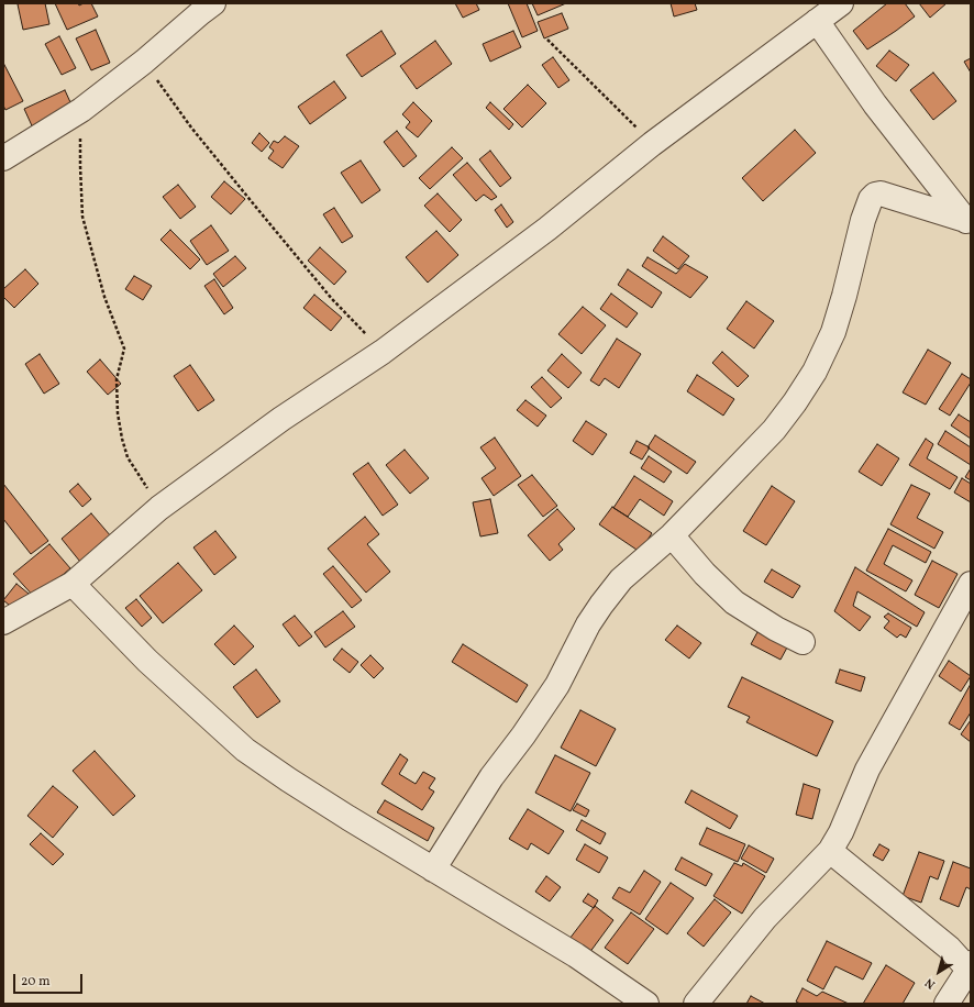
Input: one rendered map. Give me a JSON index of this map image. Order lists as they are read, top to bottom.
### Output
{
  "scale_bar": "20 m",
  "north": "bottom left"
}
